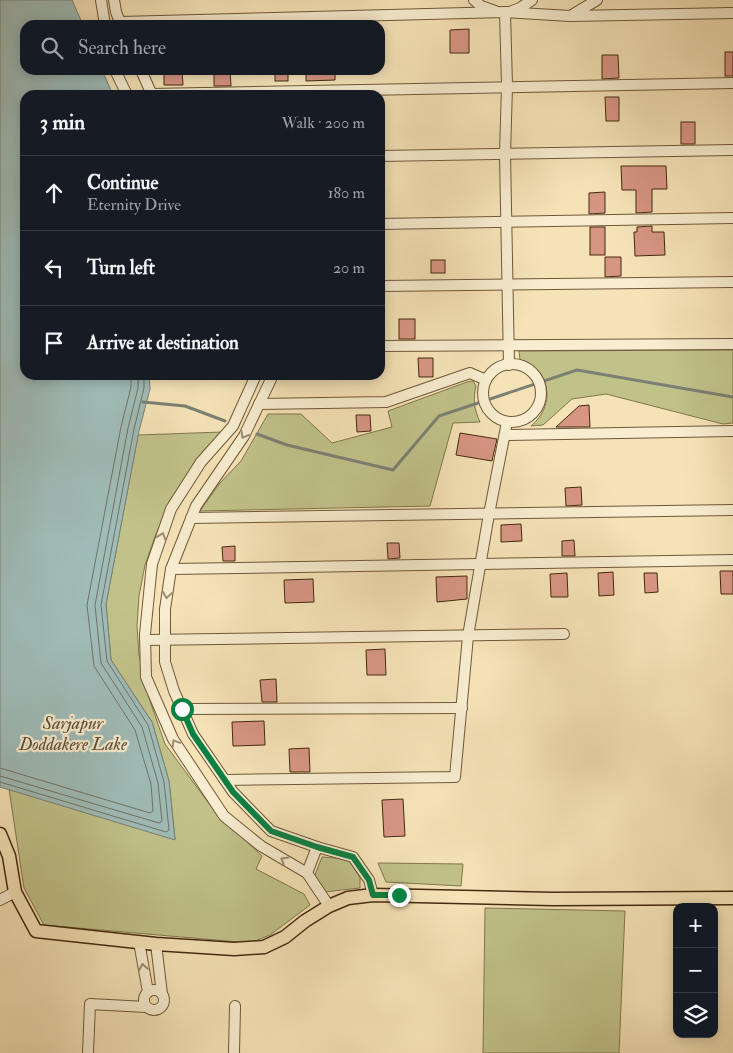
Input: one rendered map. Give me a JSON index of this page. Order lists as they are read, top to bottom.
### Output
{
  "water": ["Sarjapur Doddakere Lake"],
  "page": {
    "search": "Search here",
    "heading": ["3 min", "Walk · 200 m"],
    "list": [
      ["Continue", "Eternity Drive", "180 m"],
      ["Turn left", "20 m"],
      "Arrive at destination"
    ],
    "map_buttons": ["+", "−"]
  }
}
